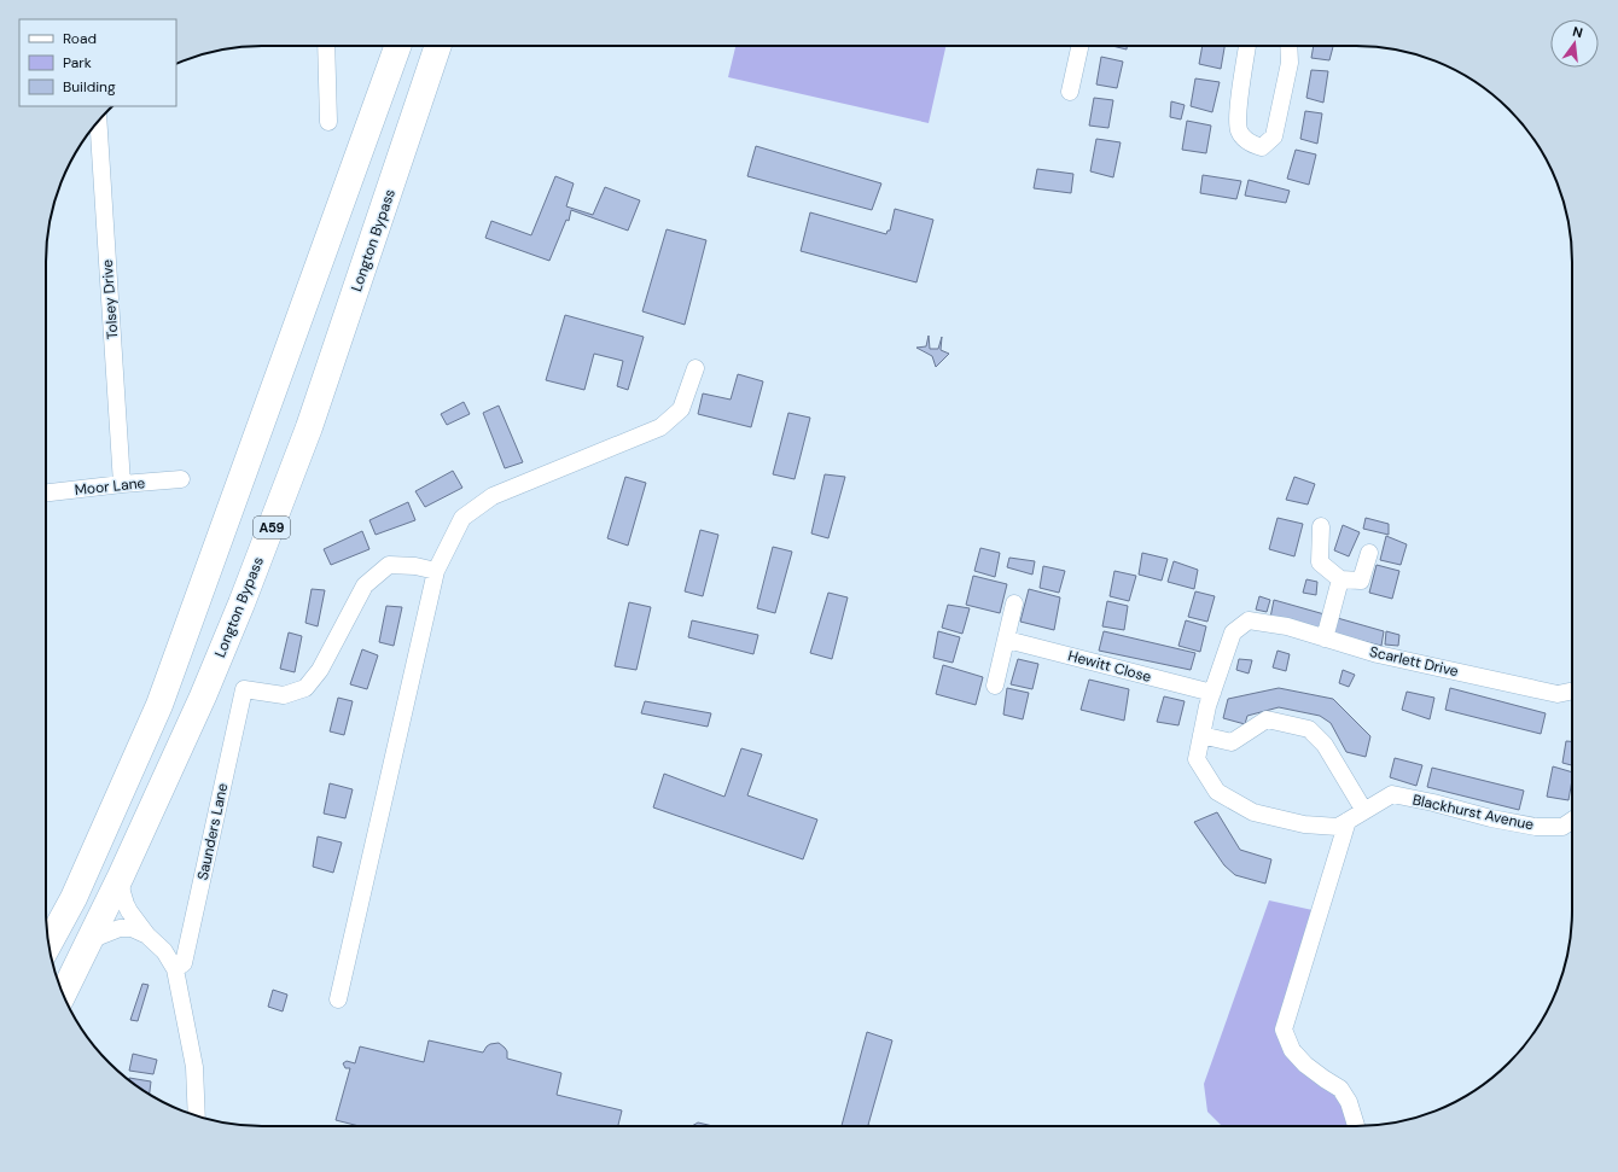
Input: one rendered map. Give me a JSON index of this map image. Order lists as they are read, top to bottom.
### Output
{
  "streets": {
    "highway": ["Longton Bypass", "A59"],
    "street": [
      "Tolsey Drive",
      "Moor Lane",
      "Scarlett Drive",
      "Hewitt Close",
      "Blackhurst Avenue",
      "Saunders Lane"
    ]
  },
  "crossings": [
    ["Longton Bypass", "Saunders Lane"],
    ["Tolsey Drive", "Moor Lane"],
    ["Scarlett Drive", "Hewitt Close"]
  ],
  "legend": ["Road", "Park", "Building"],
  "north": "top"
}
